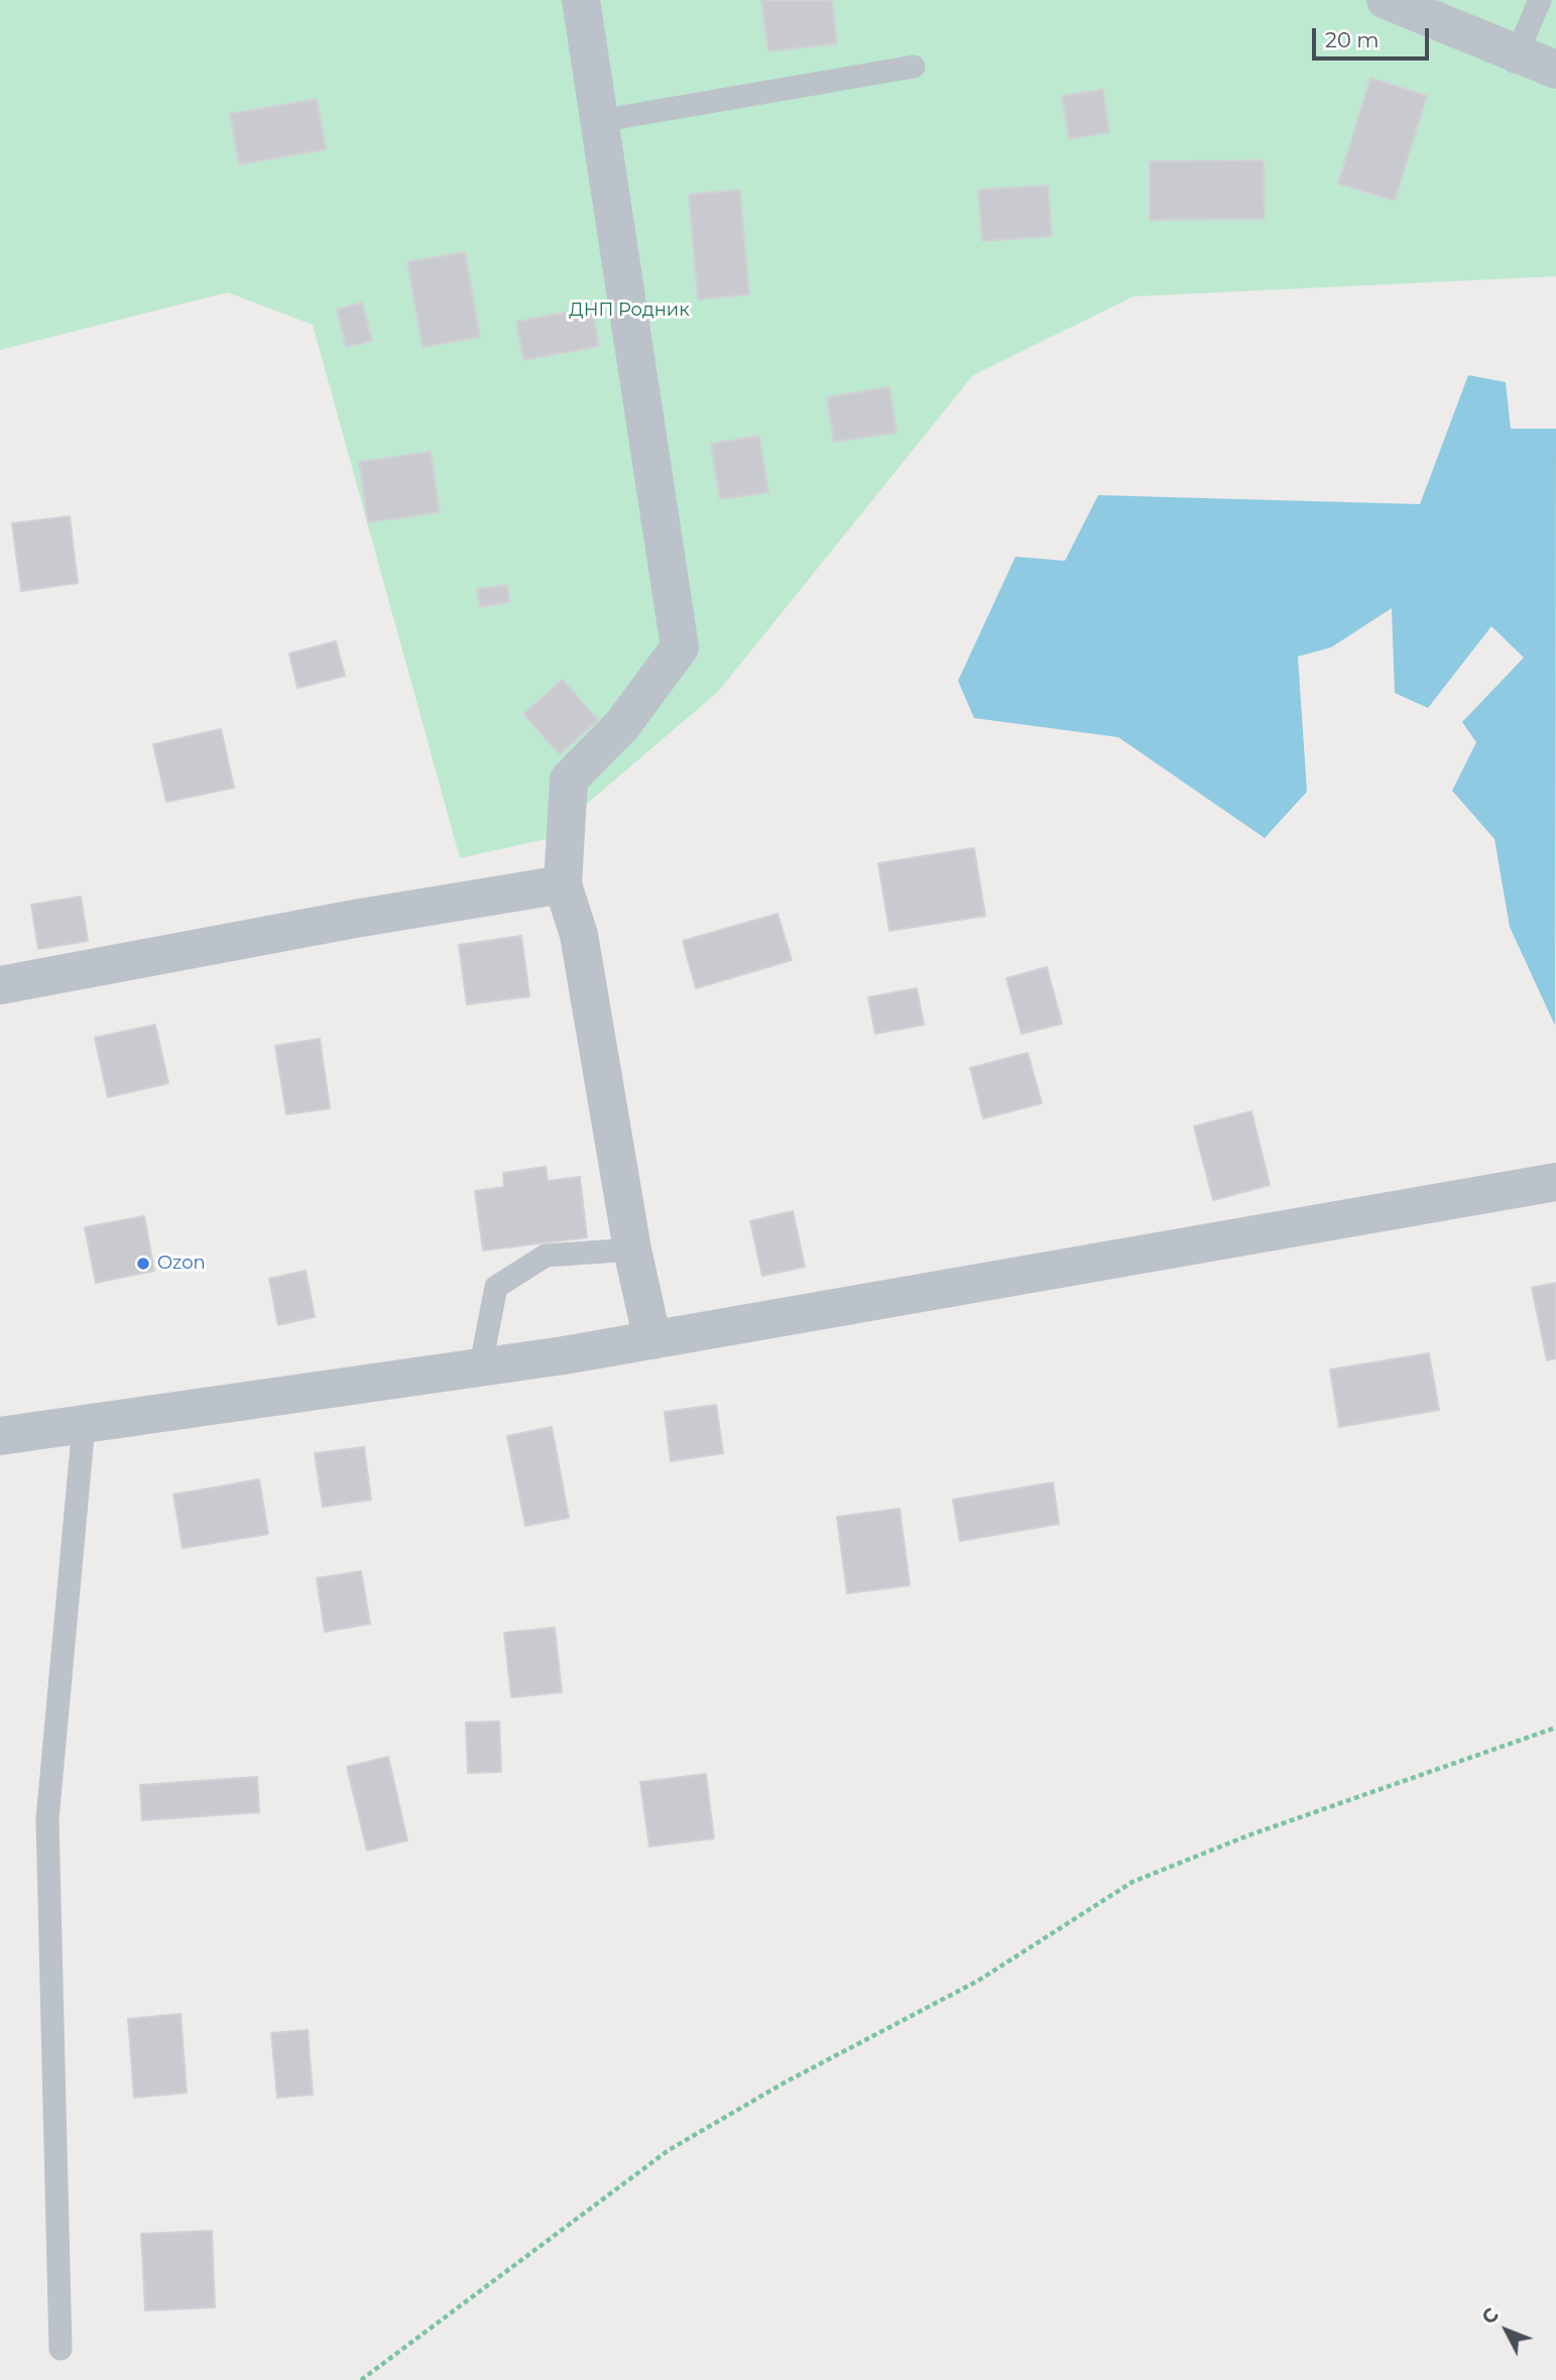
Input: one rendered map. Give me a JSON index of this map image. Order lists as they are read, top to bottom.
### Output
{
  "parks": ["ДНП Родник"],
  "places": ["Ozon"],
  "scale_bar": "20 m",
  "north": "top left"
}
